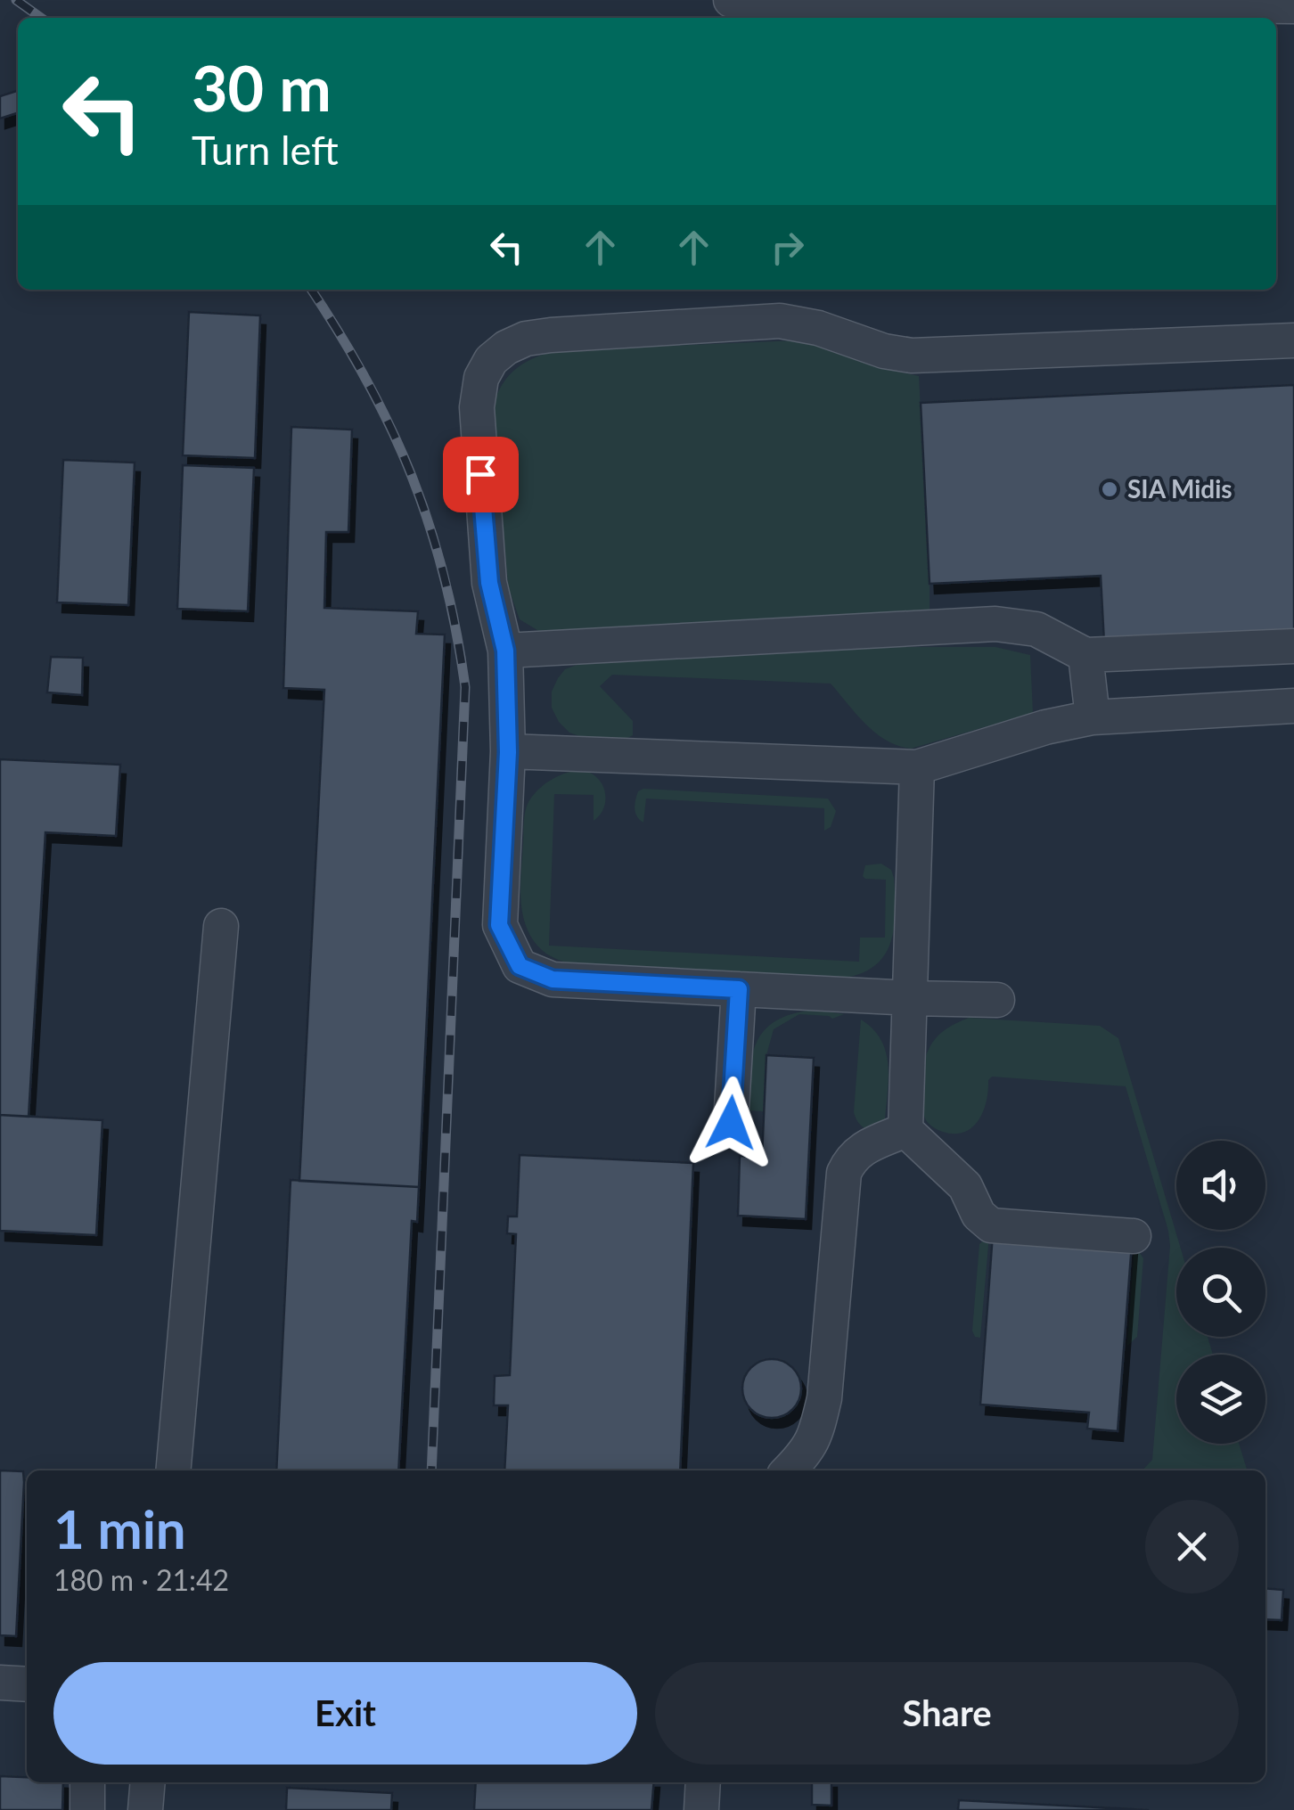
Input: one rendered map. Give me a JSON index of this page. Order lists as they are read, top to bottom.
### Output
{
  "places": ["SIA Midis"],
  "page": {
    "turn": ["30 m", "Turn left"],
    "heading": ["1 min", "180 m · 21:42"],
    "buttons": ["Exit", "Share"]
  }
}
